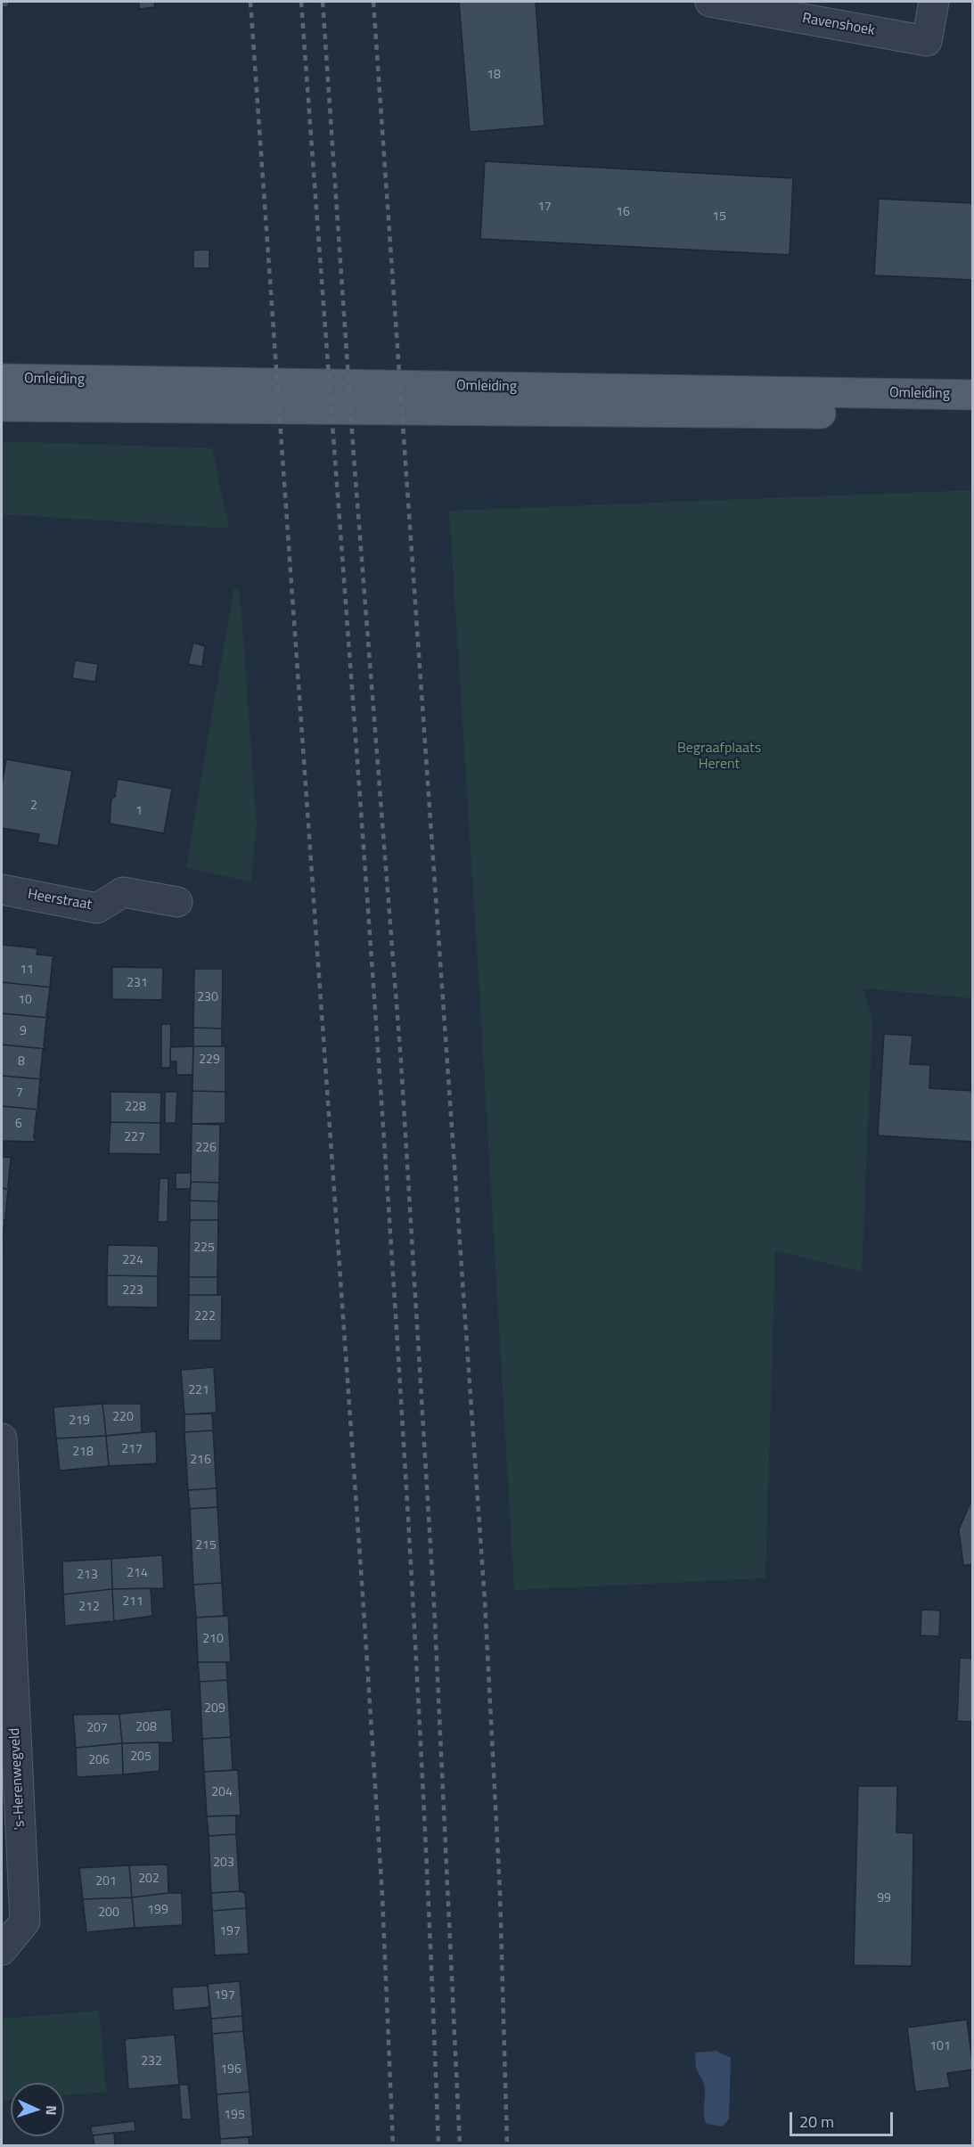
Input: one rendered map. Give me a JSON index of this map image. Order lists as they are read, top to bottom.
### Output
{
  "streets": {
    "main road": ["Omleiding"],
    "street": ["Ravenshoek", "Heerstraat", "'s-Herenwegveld"]
  },
  "parks": ["Begraafplaats Herent"],
  "house_numbers": [
    "18",
    "17",
    "16",
    "15",
    "2",
    "1",
    "11",
    "231",
    "230",
    "10",
    "9",
    "229",
    "8",
    "7",
    "228",
    "6",
    "227",
    "226",
    "225",
    "224",
    "223",
    "222",
    "221",
    "220",
    "219",
    "217",
    "218",
    "216",
    "215",
    "214",
    "213",
    "211",
    "212",
    "210",
    "209",
    "208",
    "207",
    "205",
    "206",
    "204",
    "203",
    "202",
    "201",
    "99",
    "199",
    "200",
    "197",
    "197",
    "101",
    "232",
    "196",
    "195"
  ],
  "scale_bar": "20 m",
  "north": "right"
}
